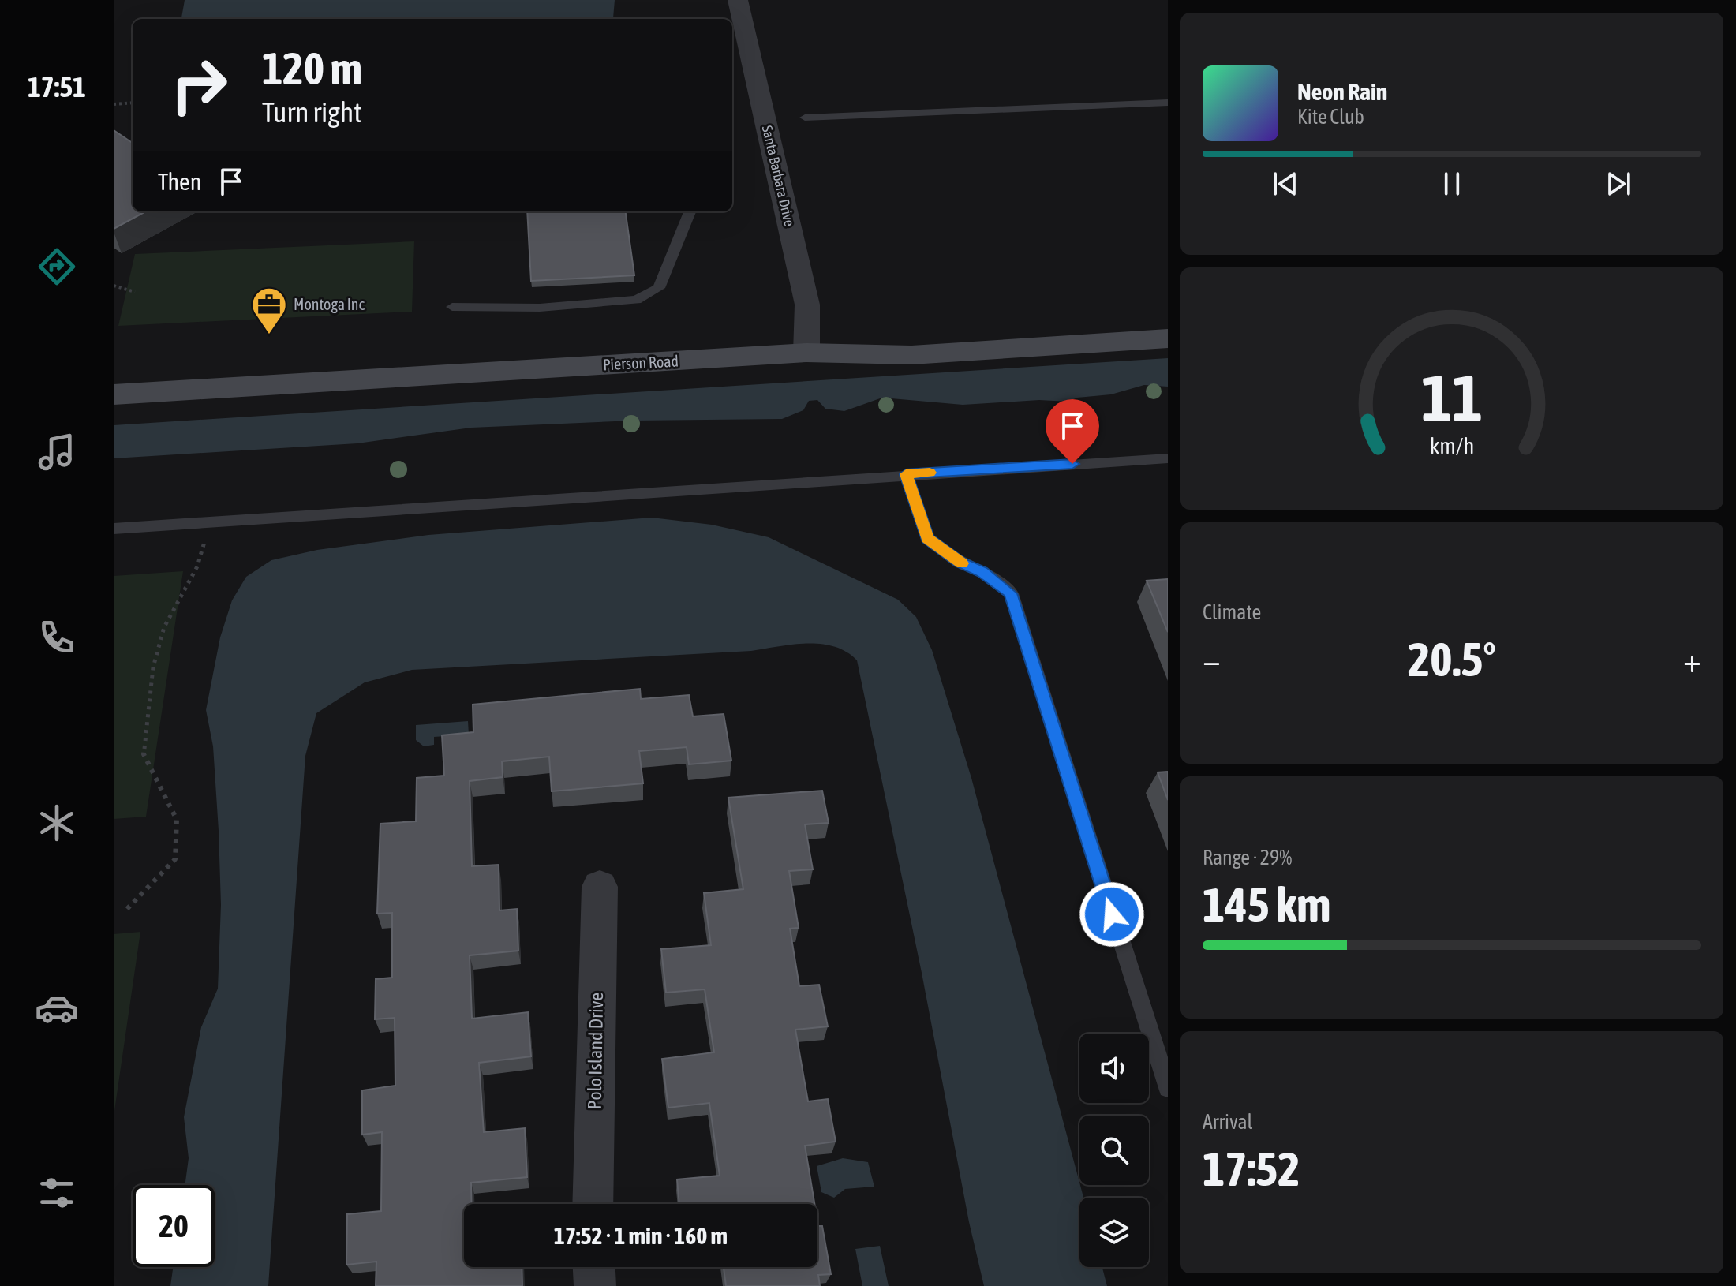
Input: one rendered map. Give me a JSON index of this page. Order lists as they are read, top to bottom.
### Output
{
  "streets": {
    "street": ["Santa Barbara Drive", "Pierson Road", "Polo Island Drive"]
  },
  "crossings": [
    ["Santa Barbara Drive", "Pierson Road"]
  ],
  "places": {
    "office": ["Montoga Inc"]
  },
  "page": {
    "tabs": "17:51",
    "turn": ["120 m", "Turn right"],
    "song": ["Neon Rain", "Kite Club"],
    "then": "Then",
    "tile": [
      "Climate",
      ["Range · 29%", "145 km"],
      ["Arrival", "17:52"]
    ],
    "heat": ["−", "20.5°", "+"],
    "limit": "20",
    "trip": "17:52 · 1 min · 160 m",
    "gauge": ["11", "km/h"]
  }
}
